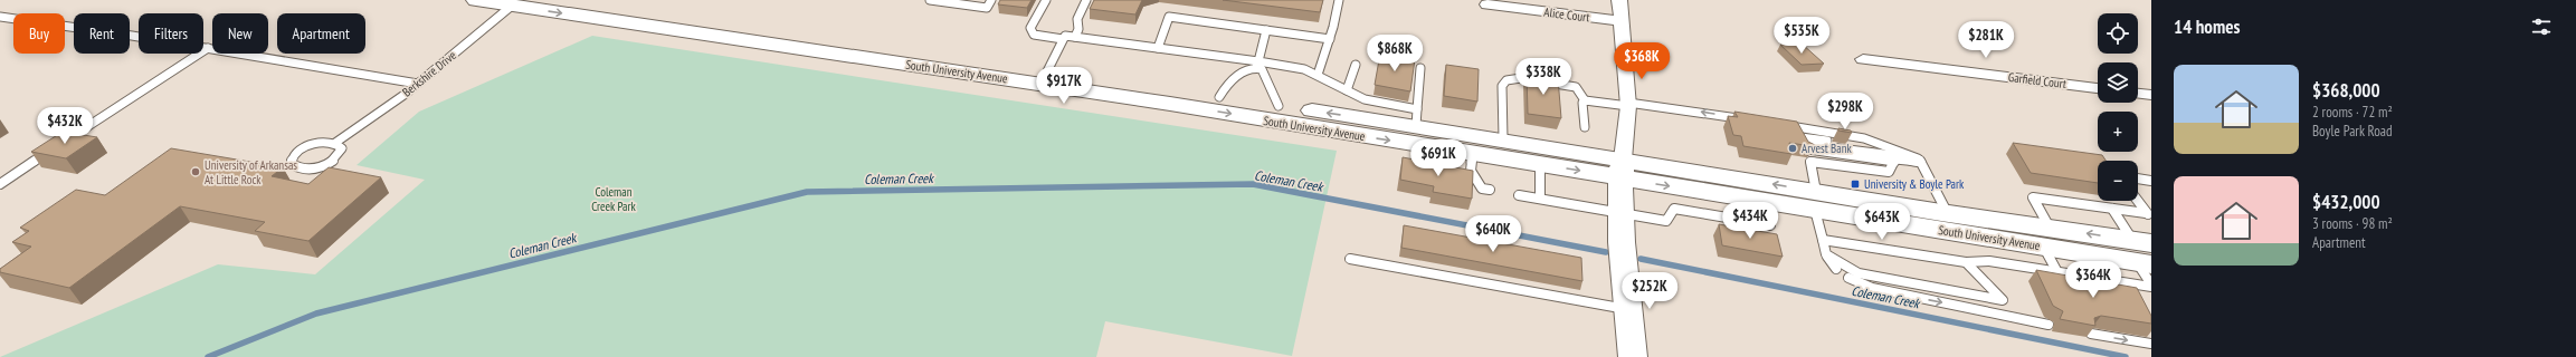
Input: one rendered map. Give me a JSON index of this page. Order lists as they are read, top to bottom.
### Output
{
  "streets": {
    "main road": ["South University Avenue"],
    "street": ["Alice Court", "Garfield Court"],
    "lane": ["Berkshire Drive"]
  },
  "crossings": [
    ["South University Avenue", "Berkshire Drive"]
  ],
  "water": ["Coleman Creek"],
  "parks": ["Coleman Creek Park"],
  "places": {
    "other": ["Arvest Bank", "University of Arkansas At Little Rock"],
    "transit": ["University & Boyle Park"]
  },
  "page": {
    "heading": "14 homes",
    "map_buttons": ["+", "−"],
    "chip": [
      "Buy",
      "Rent",
      "Filters",
      "New",
      "Apartment"
    ],
    "price": [
      "$535K",
      "$281K",
      "$868K",
      "$368K",
      "$338K",
      "$917K",
      "$298K",
      "$432K",
      "$691K",
      "$434K",
      "$643K",
      "$640K",
      "$364K",
      "$252K"
    ],
    "list": [
      {
        "name": "$368,000",
        "note": "2 rooms · 72 m² · Boyle Park Road"
      },
      {
        "name": "$432,000",
        "note": "3 rooms · 98 m² · Apartment"
      }
    ]
  }
}
